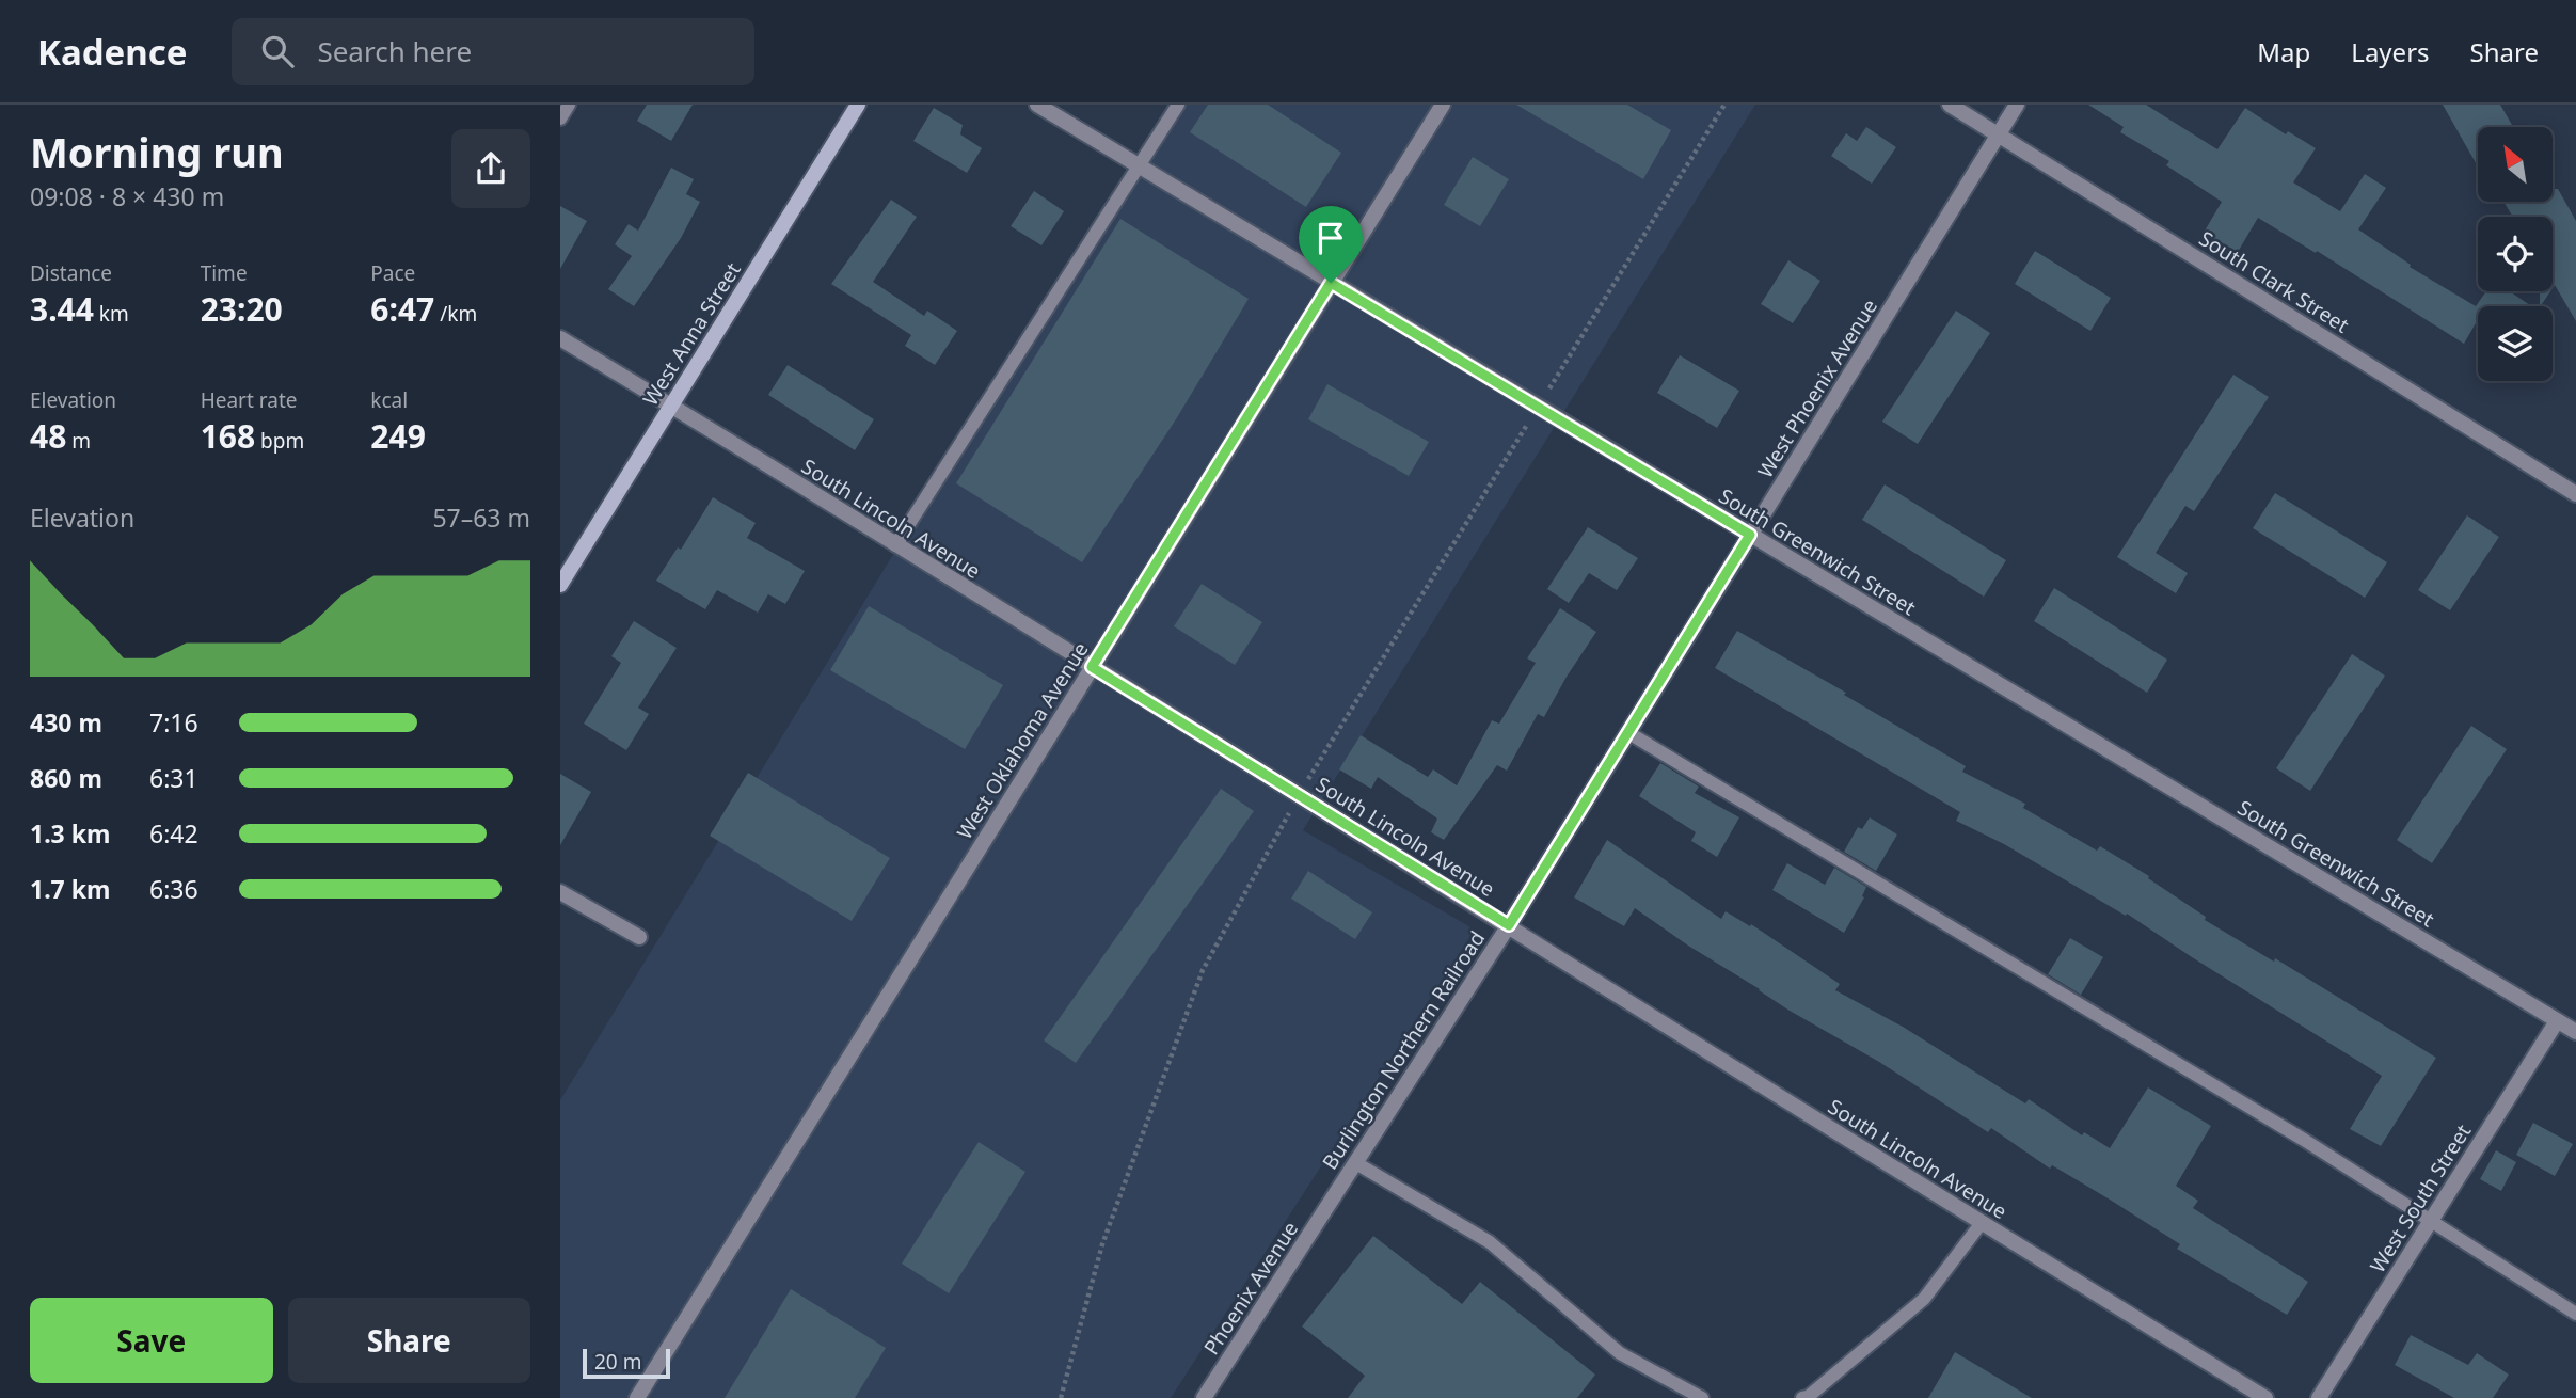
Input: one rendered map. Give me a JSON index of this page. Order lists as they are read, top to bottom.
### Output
{
  "streets": {
    "main road": ["West Anna Street"],
    "street": [
      "South Clark Street",
      "West Phoenix Avenue",
      "South Lincoln Avenue",
      "South Greenwich Street",
      "West Oklahoma Avenue",
      "Burlington Northern Railroad",
      "West South Street",
      "Phoenix Avenue"
    ]
  },
  "crossings": [
    ["South Clark Street", "West Phoenix Avenue"],
    ["West Anna Street", "South Lincoln Avenue"],
    ["West Phoenix Avenue", "South Greenwich Street"],
    ["West Phoenix Avenue", "Burlington Northern Railroad"],
    ["South Lincoln Avenue", "West Oklahoma Avenue"],
    ["South Lincoln Avenue", "Burlington Northern Railroad"],
    ["South Greenwich Street", "West Oklahoma Avenue"],
    ["South Greenwich Street", "West South Street"],
    ["Burlington Northern Railroad", "Phoenix Avenue"]
  ],
  "scale_bar": "20 m",
  "north": "top left",
  "page": {
    "header": "Kadence",
    "search": "Search here",
    "nav": ["Map", "Layers", "Share"],
    "heading": ["Morning run", "09:08 · 8 × 430 m"],
    "stats": [
      ["Distance", "3.44 km"],
      ["Time", "23:20"],
      ["Pace", "6:47 /km"],
      ["Elevation", "48 m"],
      ["Heart rate", "168 bpm"],
      ["kcal", "249"]
    ],
    "chart": ["Elevation", "57–63 m"],
    "list": [
      {
        "name": "430 m",
        "note": "7:16"
      },
      {
        "name": "860 m",
        "note": "6:31"
      },
      {
        "name": "1.3 km",
        "note": "6:42"
      },
      {
        "name": "1.7 km",
        "note": "6:36"
      }
    ],
    "buttons": ["Save", "Share"],
    "scale": "20 m"
  }
}
